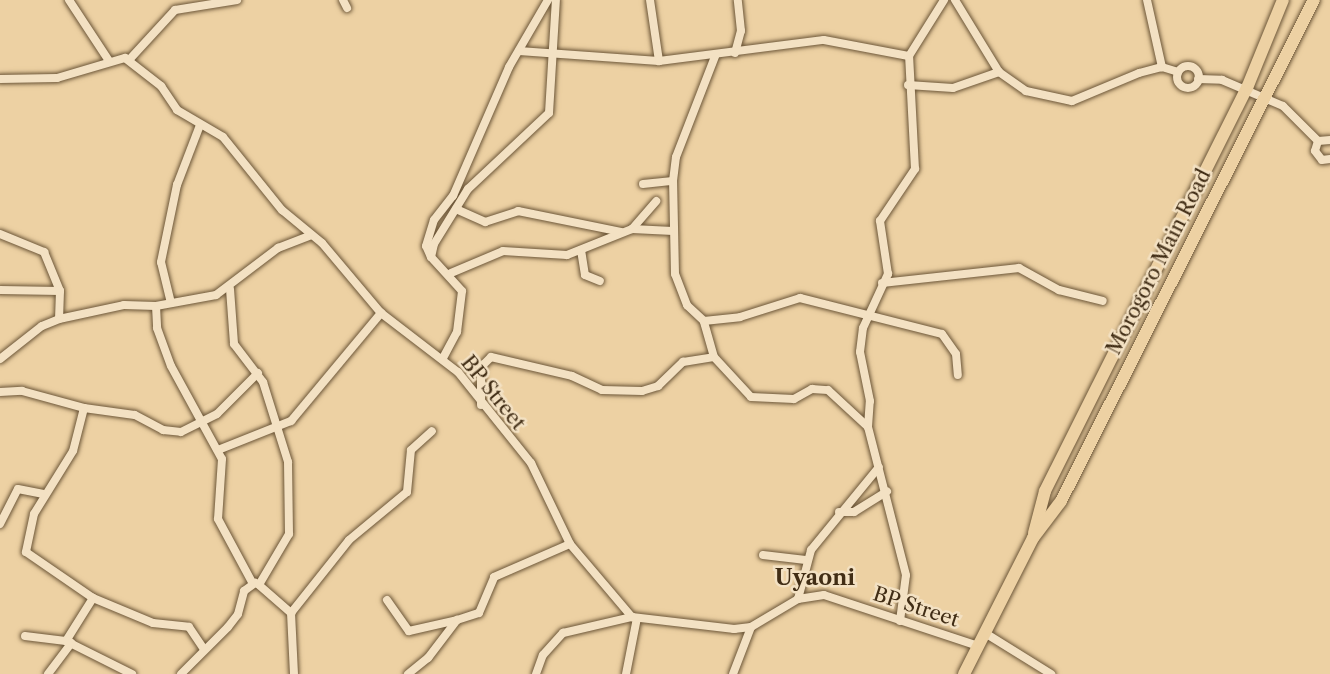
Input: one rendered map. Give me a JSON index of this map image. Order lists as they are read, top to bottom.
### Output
{
  "streets": {
    "highway": ["Morogoro Main Road"],
    "street": ["BP Street"]
  },
  "crossings": [
    ["Morogoro Main Road", "BP Street"]
  ],
  "districts": ["Uyaoni"]
}
